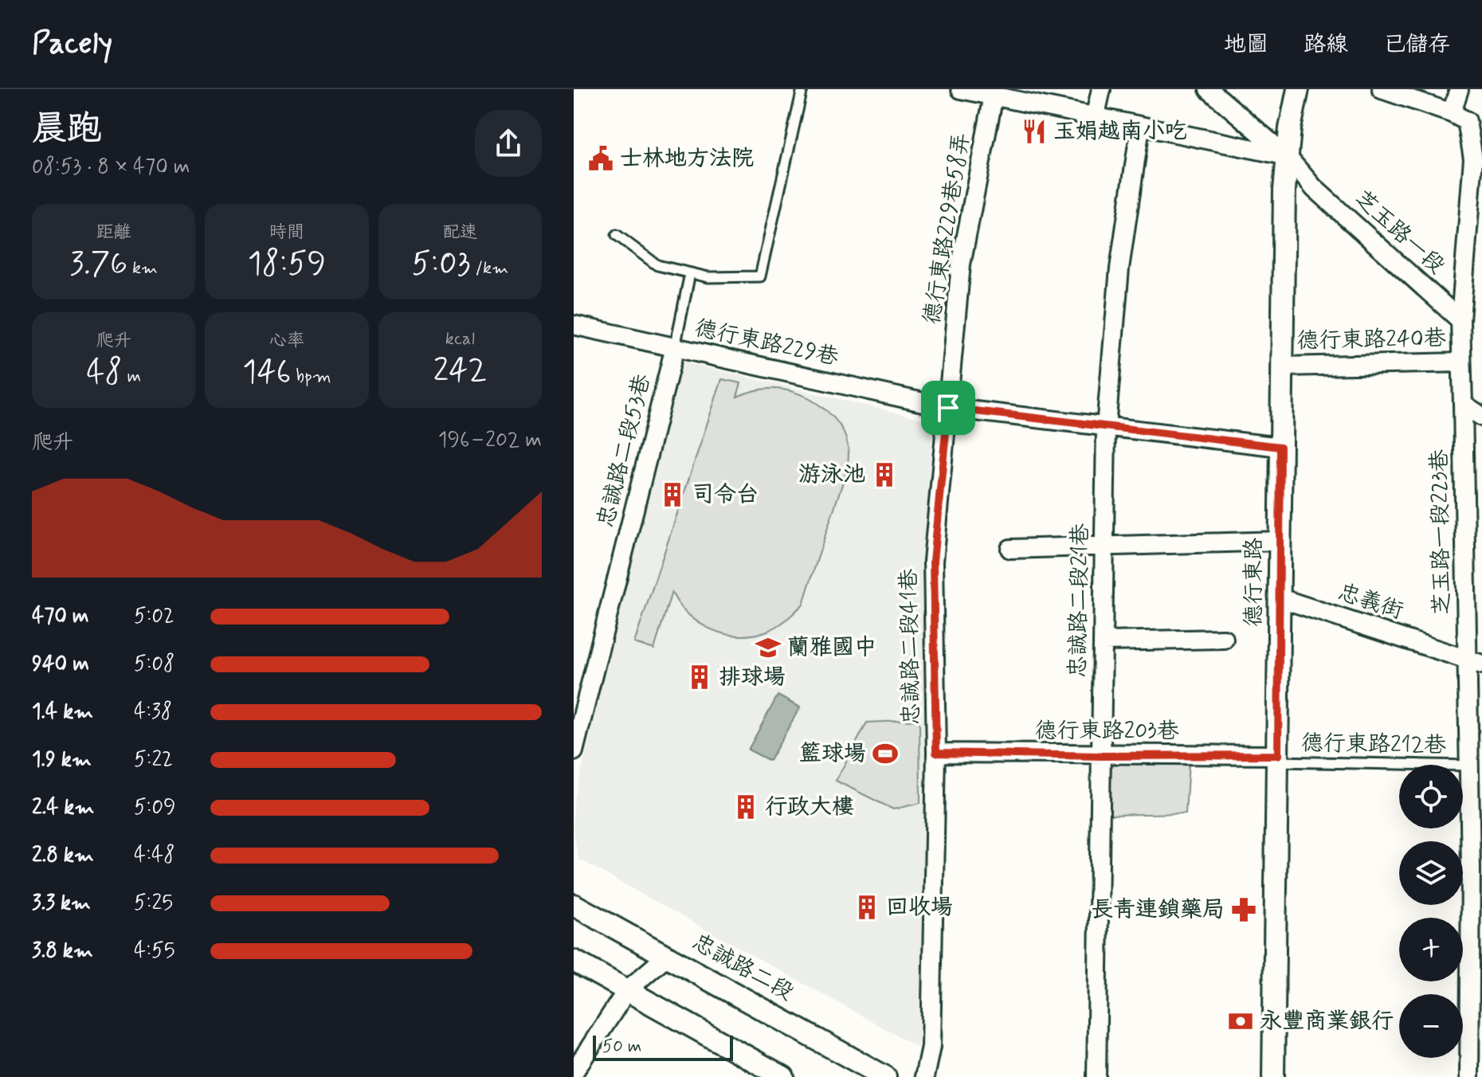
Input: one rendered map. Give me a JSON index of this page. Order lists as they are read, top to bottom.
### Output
{
  "streets": {
    "street": [
      "德行東路229巷58弄",
      "芝玉路一段",
      "德行東路240巷",
      "德行東路229巷",
      "忠誠路二段53巷",
      "芝玉路一段223巷",
      "德行東路",
      "忠誠路二段21巷",
      "忠義街",
      "忠誠路二段41巷",
      "德行東路203巷",
      "忠誠路二段"
    ],
    "lane": ["德行東路212巷"]
  },
  "crossings": [
    ["德行東路229巷58弄", "德行東路229巷"],
    ["德行東路229巷58弄", "忠誠路二段41巷"],
    ["芝玉路一段", "德行東路"],
    ["德行東路240巷", "德行東路"],
    ["德行東路229巷", "忠誠路二段53巷"],
    ["德行東路229巷", "忠誠路二段21巷"],
    ["德行東路229巷", "忠誠路二段41巷"],
    ["芝玉路一段223巷", "忠義街"],
    ["芝玉路一段223巷", "德行東路212巷"],
    ["德行東路", "忠義街"],
    ["德行東路", "德行東路203巷"],
    ["德行東路", "德行東路212巷"],
    ["忠誠路二段21巷", "德行東路203巷"],
    ["忠誠路二段41巷", "德行東路203巷"],
    ["德行東路203巷", "德行東路212巷"]
  ],
  "places": {
    "restaurant": ["玉娟越南小吃"],
    "public building": ["士林地方法院"],
    "building": [
      "游泳池",
      "司令台",
      "排球場",
      "行政大樓",
      "回收場"
    ],
    "school or university": ["蘭雅國中"],
    "sports": ["籃球場"],
    "pharmacy": ["長青連鎖藥局"],
    "bank": ["永豐商業銀行"]
  },
  "scale_bar": "50 m",
  "page": {
    "header": "Pacely",
    "nav": ["地圖", "路線", "已儲存"],
    "heading": ["晨跑", "08:53 · 8 × 470 m"],
    "stats": [
      ["距離", "3.76 km"],
      ["時間", "18:59"],
      ["配速", "5:03 /km"],
      ["爬升", "48 m"],
      ["心率", "146 bpm"],
      ["kcal", "242"]
    ],
    "chart": ["爬升", "196–202 m"],
    "list": [
      {
        "name": "470 m",
        "note": "5:02"
      },
      {
        "name": "940 m",
        "note": "5:08"
      },
      {
        "name": "1.4 km",
        "note": "4:38"
      },
      {
        "name": "1.9 km",
        "note": "5:22"
      },
      {
        "name": "2.4 km",
        "note": "5:09"
      },
      {
        "name": "2.8 km",
        "note": "4:48"
      },
      {
        "name": "3.3 km",
        "note": "5:25"
      },
      {
        "name": "3.8 km",
        "note": "4:55"
      }
    ],
    "map_buttons": ["+", "−"],
    "scale": "50 m"
  }
}
